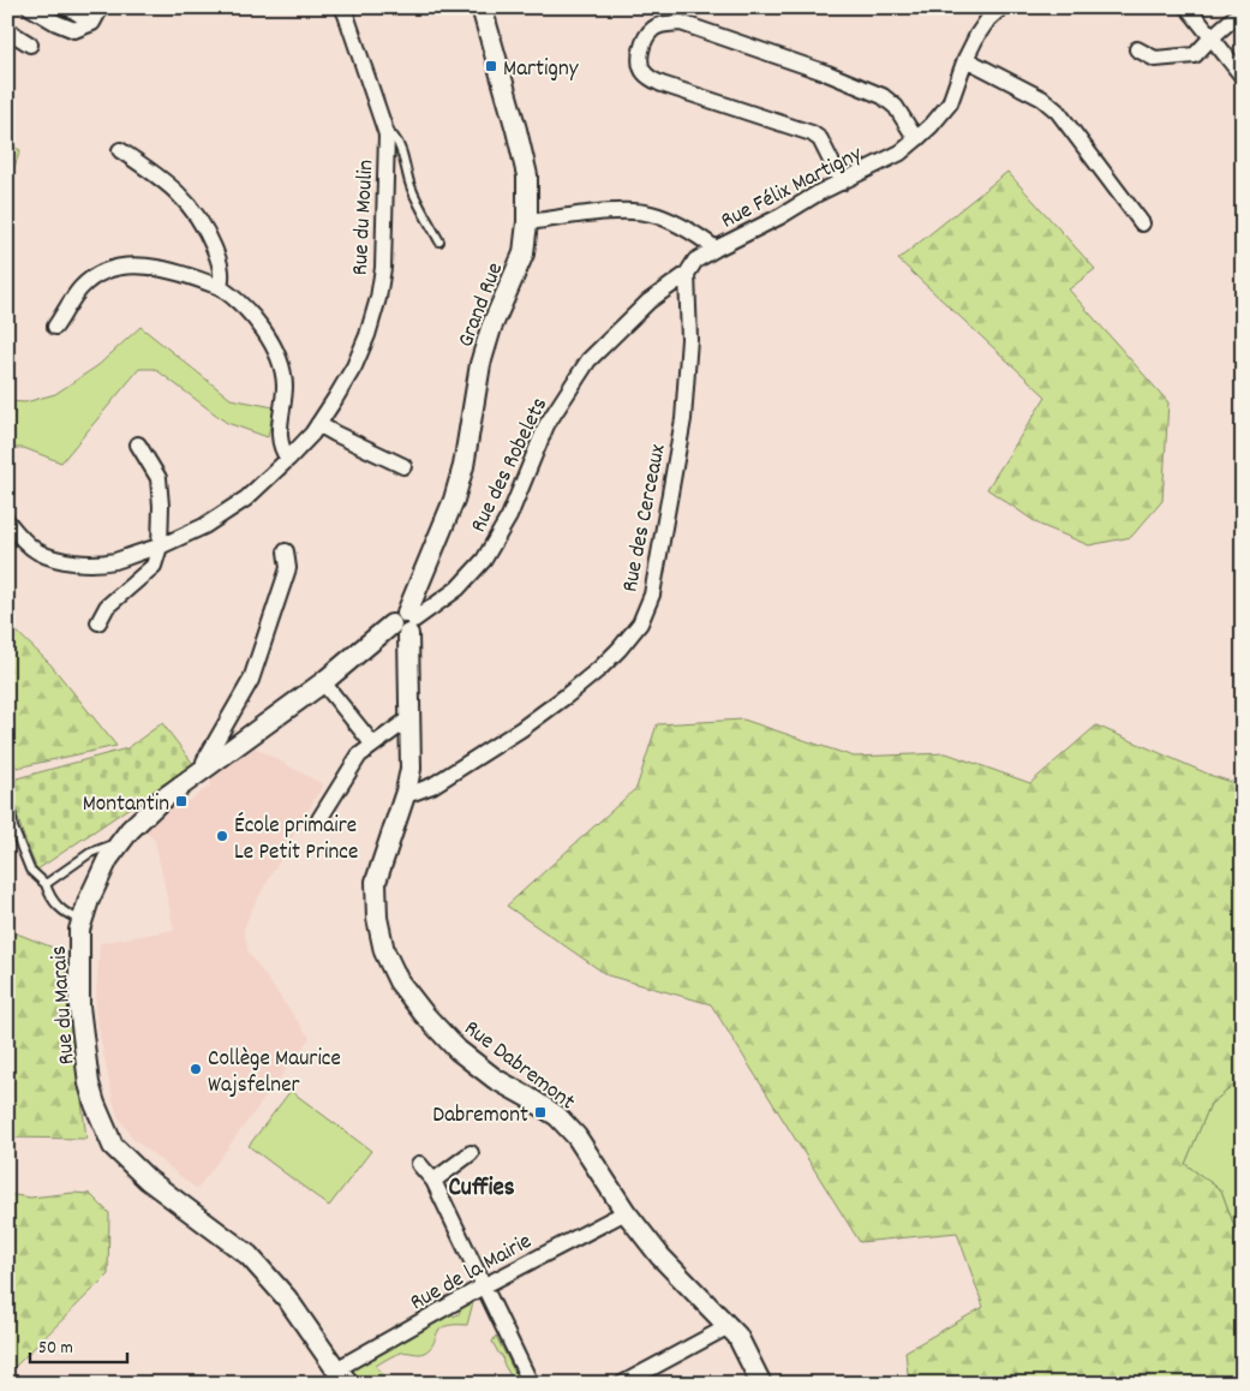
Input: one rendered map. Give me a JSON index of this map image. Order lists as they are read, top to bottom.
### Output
{
  "streets": {
    "street": [
      "Rue Félix Martigny",
      "Rue du Moulin",
      "Grand Rue",
      "Rue des Robelets",
      "Rue des Cerceaux",
      "Rue du Marais",
      "Rue Dabremont",
      "Rue de la Mairie"
    ]
  },
  "crossings": [
    ["Rue Félix Martigny", "Grand Rue"],
    ["Grand Rue", "Rue des Robelets"],
    ["Grand Rue", "Rue du Marais"],
    ["Grand Rue", "Rue Dabremont"],
    ["Rue des Robelets", "Rue des Cerceaux"],
    ["Rue des Robelets", "Rue du Marais"],
    ["Rue des Robelets", "Rue Dabremont"],
    ["Rue des Cerceaux", "Rue Dabremont"],
    ["Rue du Marais", "Rue Dabremont"],
    ["Rue du Marais", "Rue de la Mairie"],
    ["Rue Dabremont", "Rue de la Mairie"]
  ],
  "districts": ["Cuffies"],
  "places": {
    "transit": ["Martigny", "Montantin", "Dabremont"],
    "other": ["École primaire Le Petit Prince", "Collège Maurice Wajsfelner"]
  },
  "scale_bar": "50 m"
}
